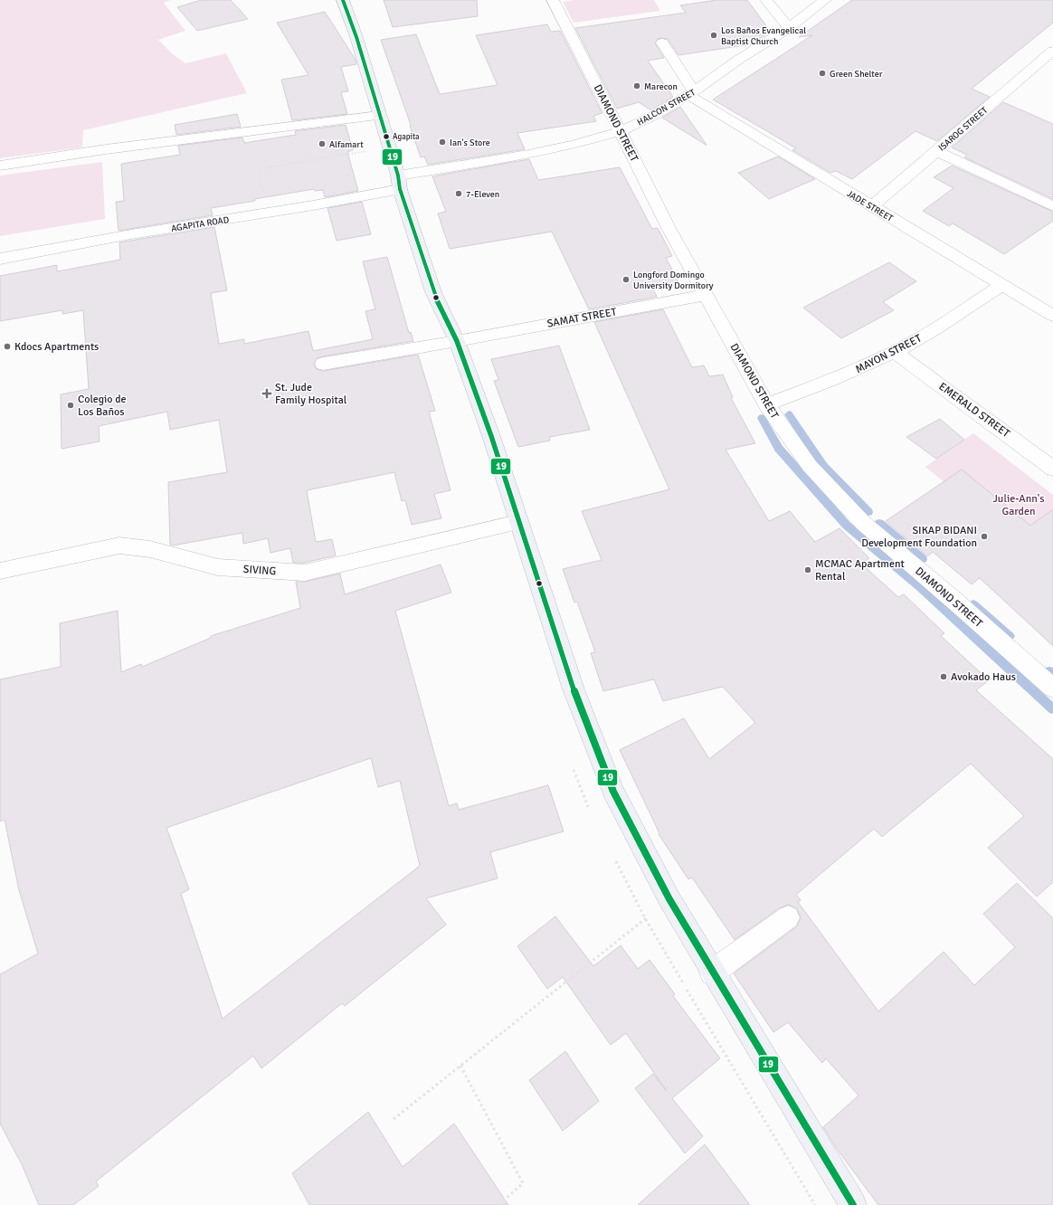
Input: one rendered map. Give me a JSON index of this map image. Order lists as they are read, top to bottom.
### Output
{
  "streets": {
    "street": [
      "HALCON STREET",
      "DIAMOND STREET",
      "ISAROG STREET",
      "JADE STREET",
      "AGAPITA ROAD",
      "SAMAT STREET",
      "MAYON STREET",
      "EMERALD STREET",
      "SIVING"
    ]
  },
  "crossings": [
    ["HALCON STREET", "DIAMOND STREET"],
    ["HALCON STREET", "JADE STREET"],
    ["HALCON STREET", "AGAPITA ROAD"],
    ["DIAMOND STREET", "SAMAT STREET"],
    ["DIAMOND STREET", "MAYON STREET"],
    ["ISAROG STREET", "JADE STREET"],
    ["JADE STREET", "MAYON STREET"],
    ["MAYON STREET", "EMERALD STREET"]
  ],
  "parks": ["Julie-Ann's Garden"],
  "places": {
    "other": [
      "Los Baños Evangelical Baptist Church",
      "Green Shelter",
      "Marecon",
      "Agapita",
      "Ian's Store",
      "Alfamart",
      "7-Eleven",
      "Longford Domingo University Dormitory",
      "Kdocs Apartments",
      "Colegio de Los Baños",
      "SIKAP BIDANI Development Foundation",
      "MCMAC Apartment Rental",
      "Avokado Haus"
    ],
    "health": ["St. Jude Family Hospital"]
  },
  "lines": ["transit line 19"]
}
